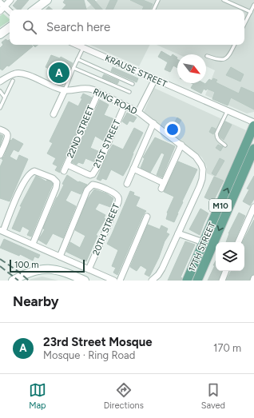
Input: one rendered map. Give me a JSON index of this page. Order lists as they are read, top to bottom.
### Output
{
  "streets": {
    "main road": ["M10", "17TH STREET"],
    "street": [
      "KRAUSE STREET",
      "RING ROAD",
      "22ND STREET",
      "21ST STREET",
      "20TH STREET"
    ]
  },
  "crossings": [
    ["RING ROAD", "22ND STREET"],
    ["RING ROAD", "21ST STREET"],
    ["22ND STREET", "21ST STREET"]
  ],
  "scale_bar": "100 m",
  "north": "bottom right",
  "page": {
    "search": "Search here",
    "pins": "A",
    "scale": "100 m",
    "heading": "Nearby",
    "list": [
      {
        "mark": "A",
        "name": "23rd Street Mosque",
        "note": "Mosque · Ring Road",
        "value": "170 m"
      }
    ],
    "nav": ["Map", "Directions", "Saved"]
  }
}
